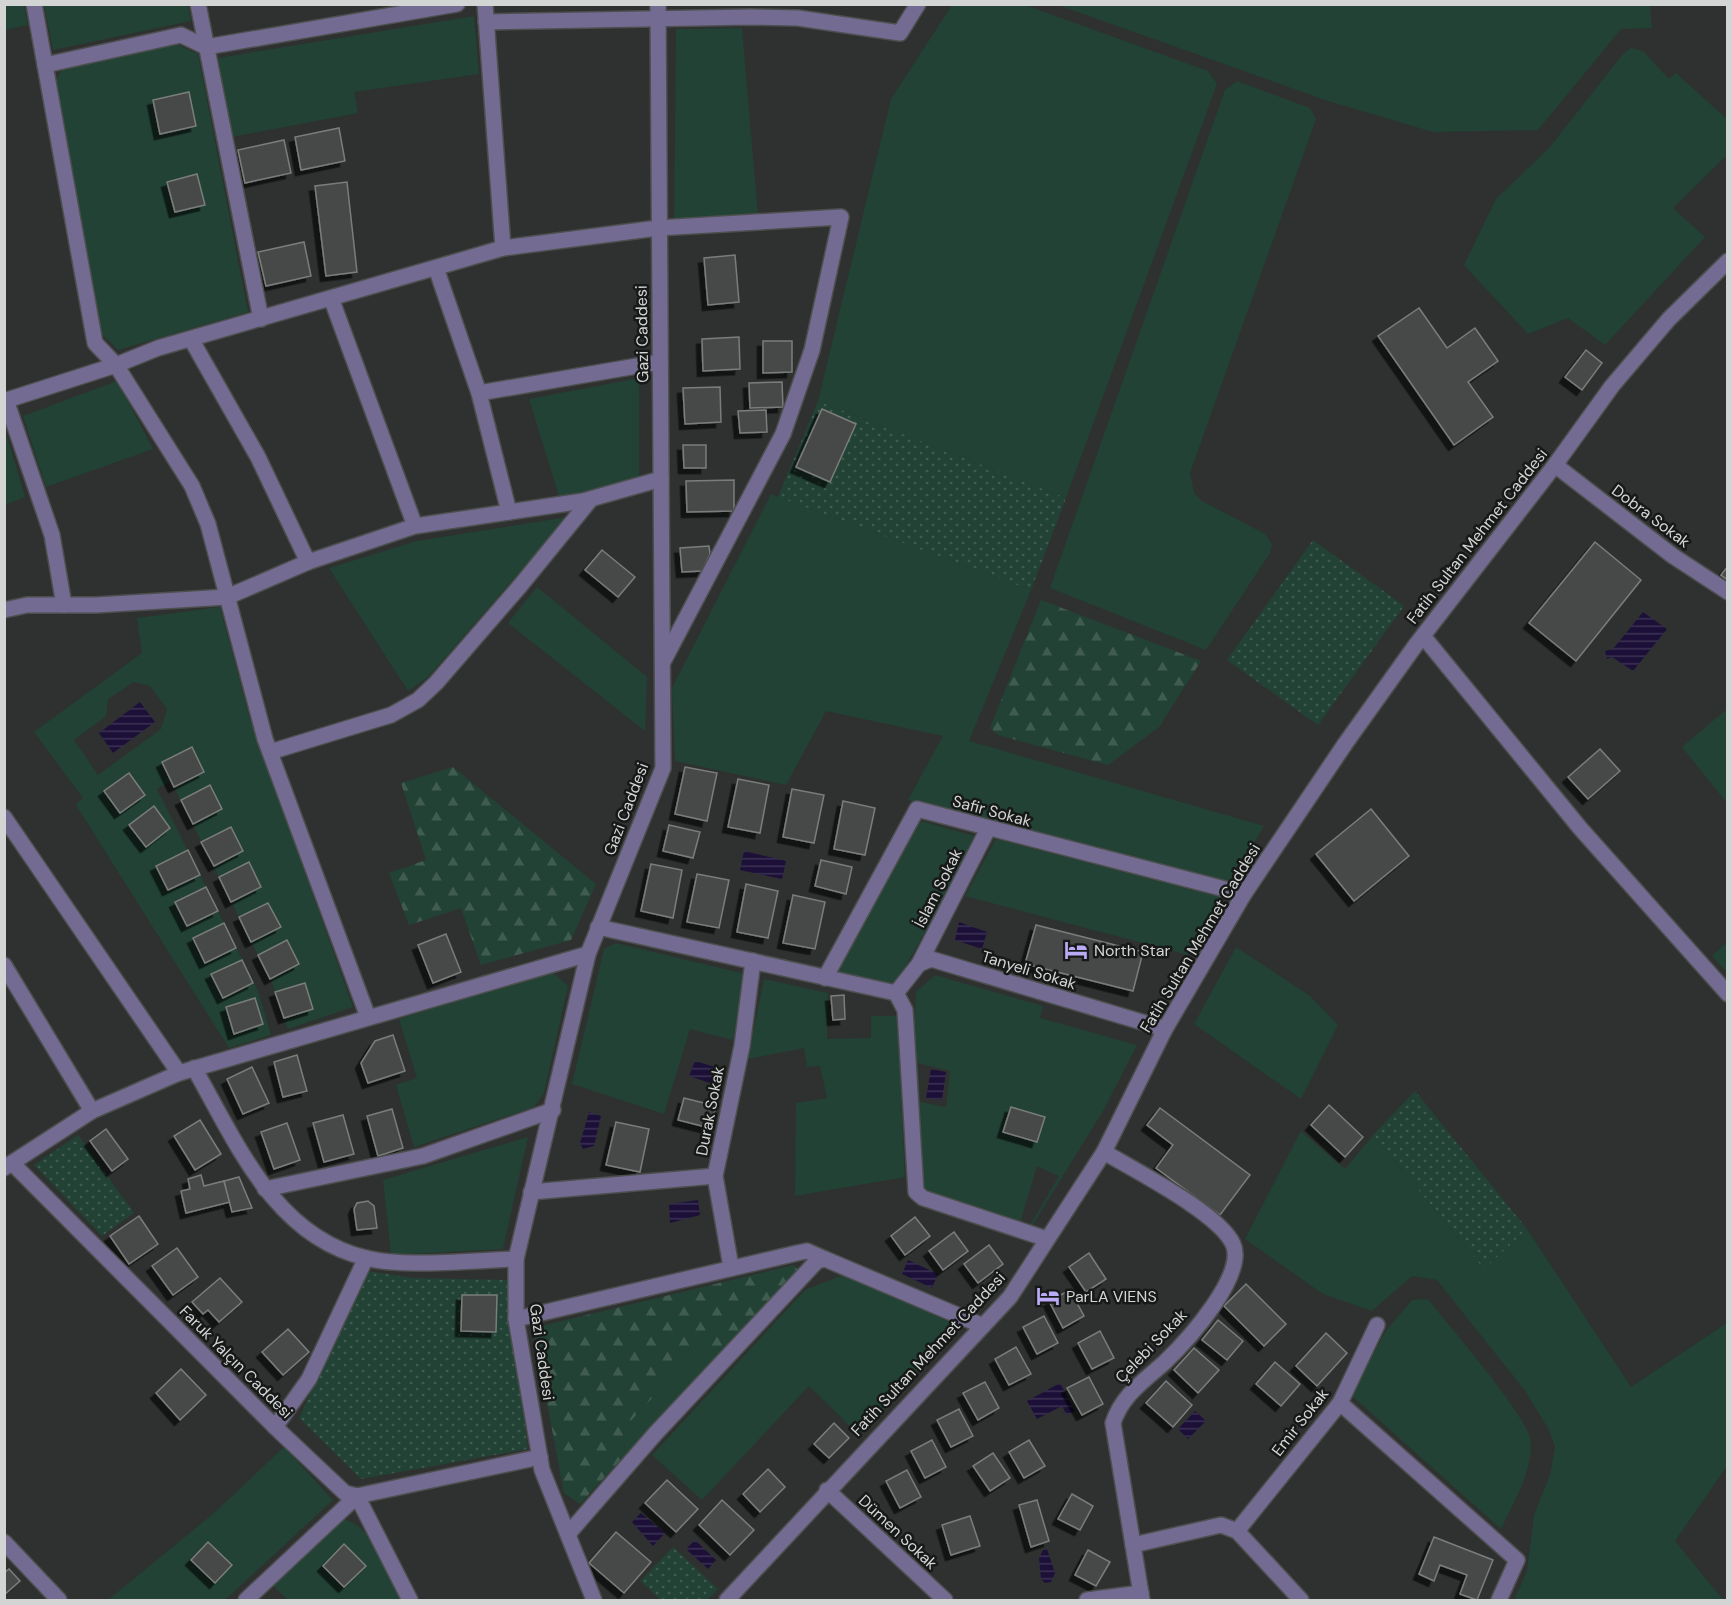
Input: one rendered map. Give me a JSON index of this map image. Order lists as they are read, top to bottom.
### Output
{
  "streets": {
    "street": [
      "Gazi Caddesi",
      "Dobra Sokak",
      "Fatih Sultan Mehmet Caddesi",
      "Safir Sokak",
      "İslam Sokak",
      "Tanyeli Sokak",
      "Durak Sokak",
      "Çelebi Sokak",
      "Faruk Yalçın Caddesi",
      "Emir Sokak",
      "Dümen Sokak"
    ]
  },
  "crossings": [
    ["Dobra Sokak", "Fatih Sultan Mehmet Caddesi"],
    ["Fatih Sultan Mehmet Caddesi", "Safir Sokak"],
    ["Fatih Sultan Mehmet Caddesi", "Tanyeli Sokak"],
    ["Fatih Sultan Mehmet Caddesi", "Çelebi Sokak"],
    ["Fatih Sultan Mehmet Caddesi", "Dümen Sokak"],
    ["Safir Sokak", "İslam Sokak"],
    ["İslam Sokak", "Tanyeli Sokak"]
  ],
  "places": {
    "hotel": ["North Star", "ParLA VIENS"]
  }
}
